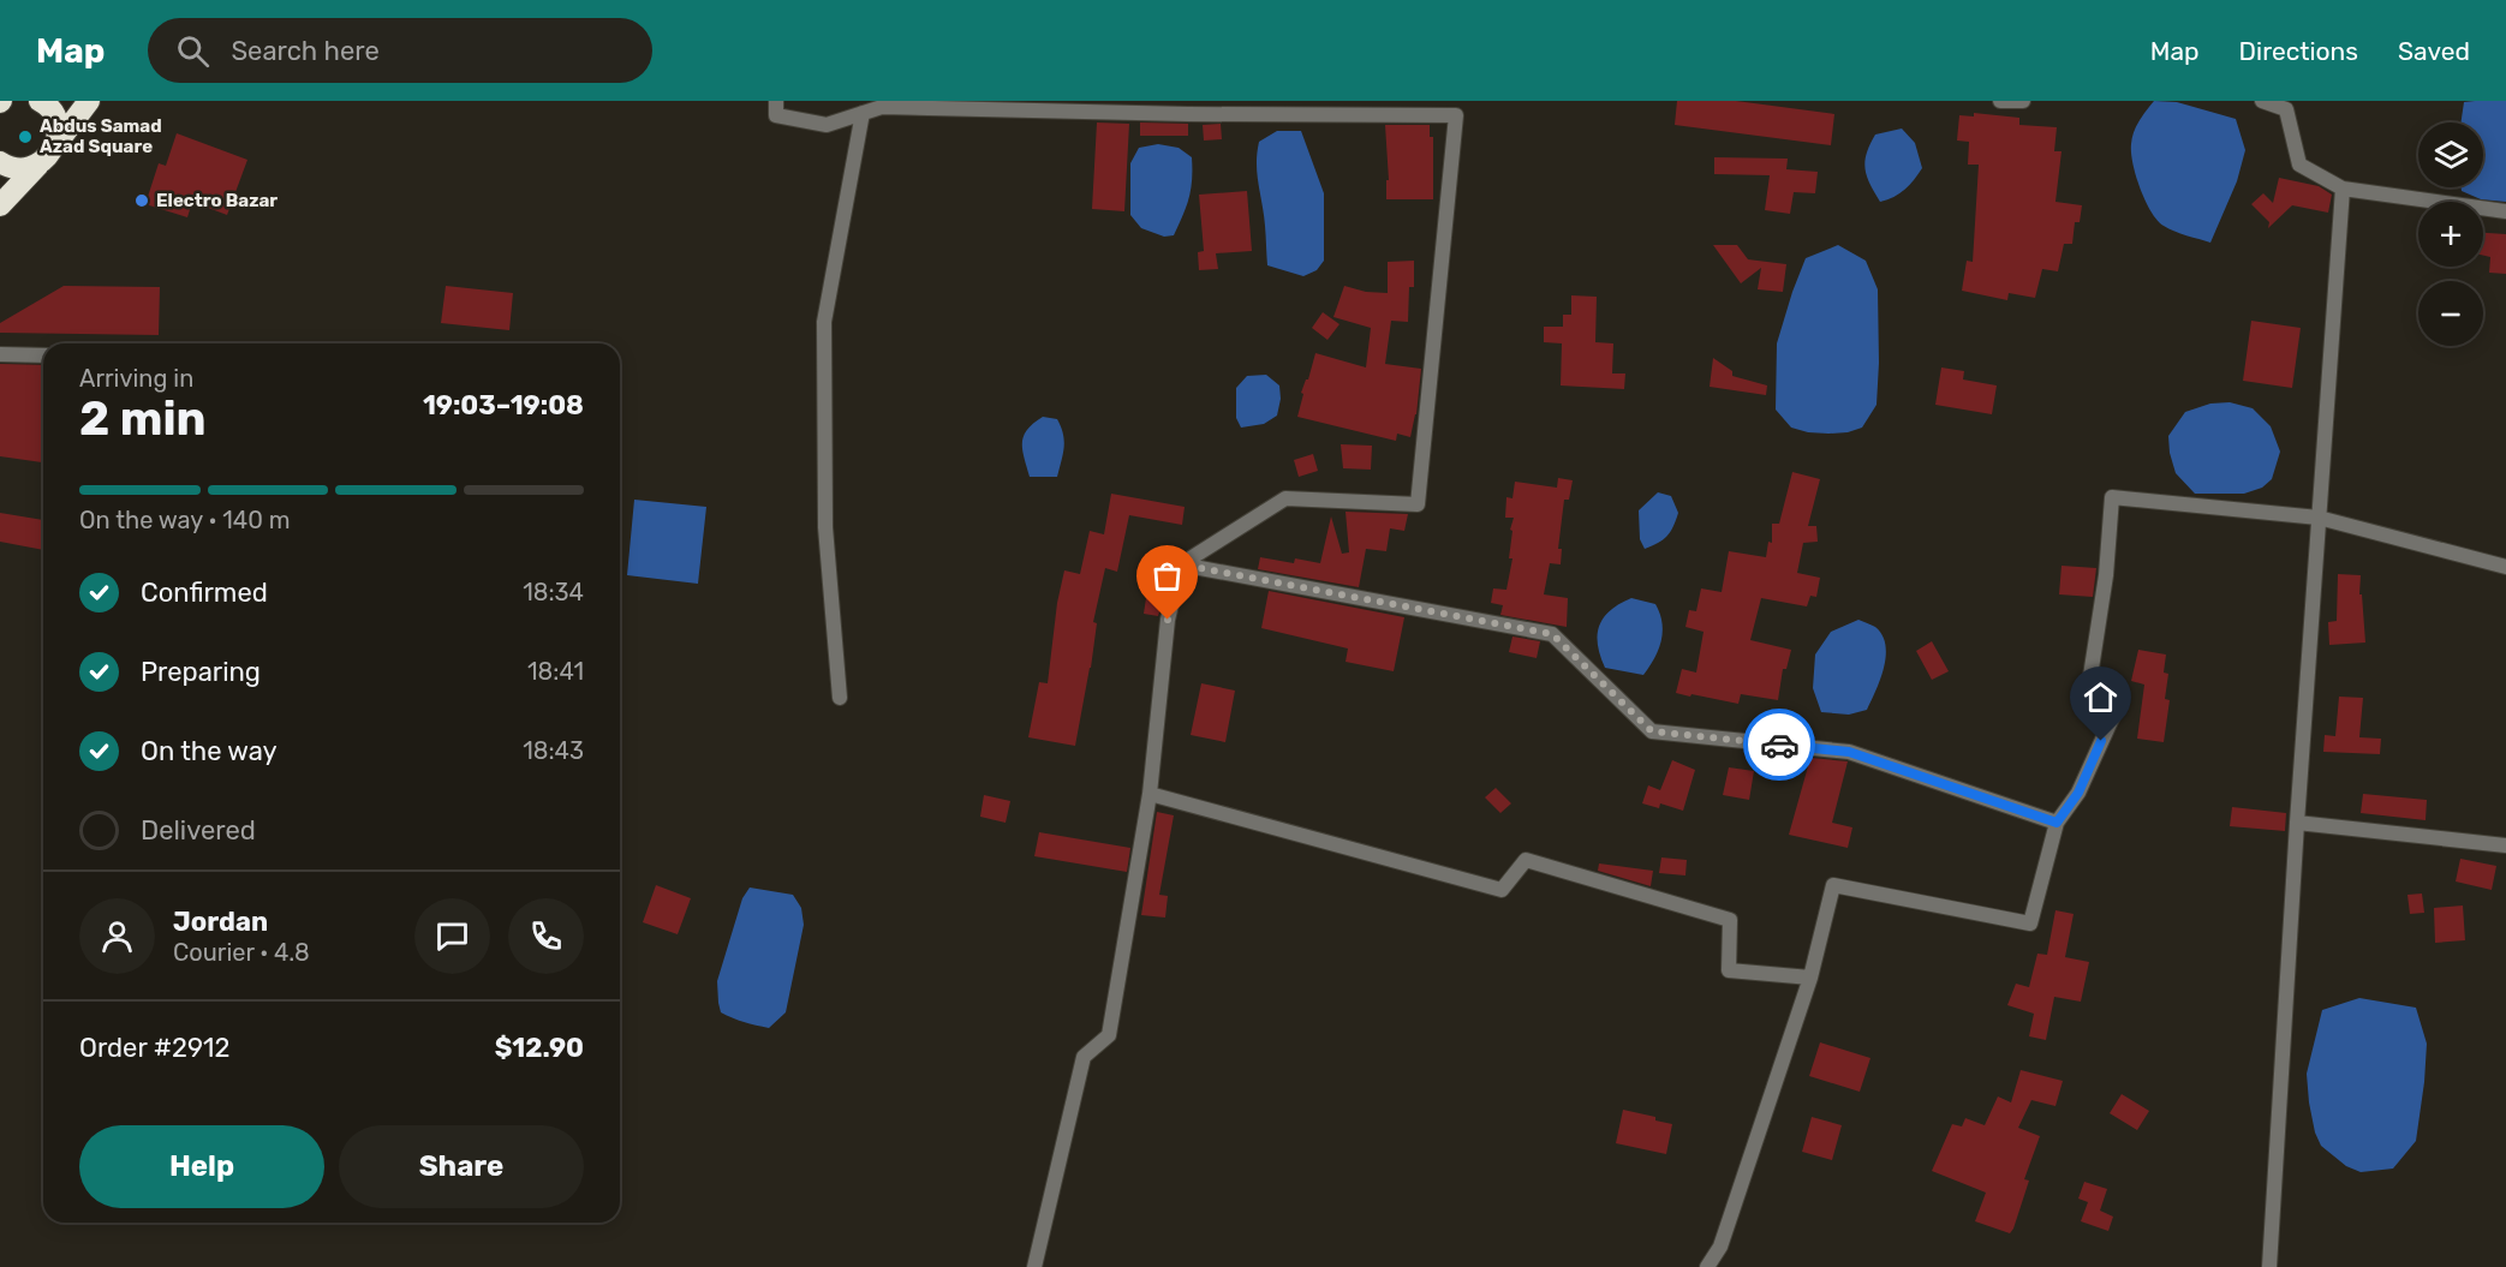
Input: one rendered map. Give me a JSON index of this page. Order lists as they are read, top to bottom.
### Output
{
  "places": ["Abdus Samad Azad Square", "Electro Bazar"],
  "page": {
    "header": "Map",
    "search": "Search here",
    "nav": ["Map", "Directions", "Saved"],
    "map_buttons": ["+", "−"],
    "heading": ["2 min", "Arriving in", "19:03–19:08"],
    "panel": [
      "Jordan",
      "Courier · 4.8",
      "Order #2912",
      "$12.90"
    ],
    "bar": "On the way · 140 m",
    "list": [
      ["Confirmed", "18:34"],
      ["Preparing", "18:41"],
      ["On the way", "18:43"],
      "Delivered"
    ],
    "buttons": ["Help", "Share"]
  }
}
